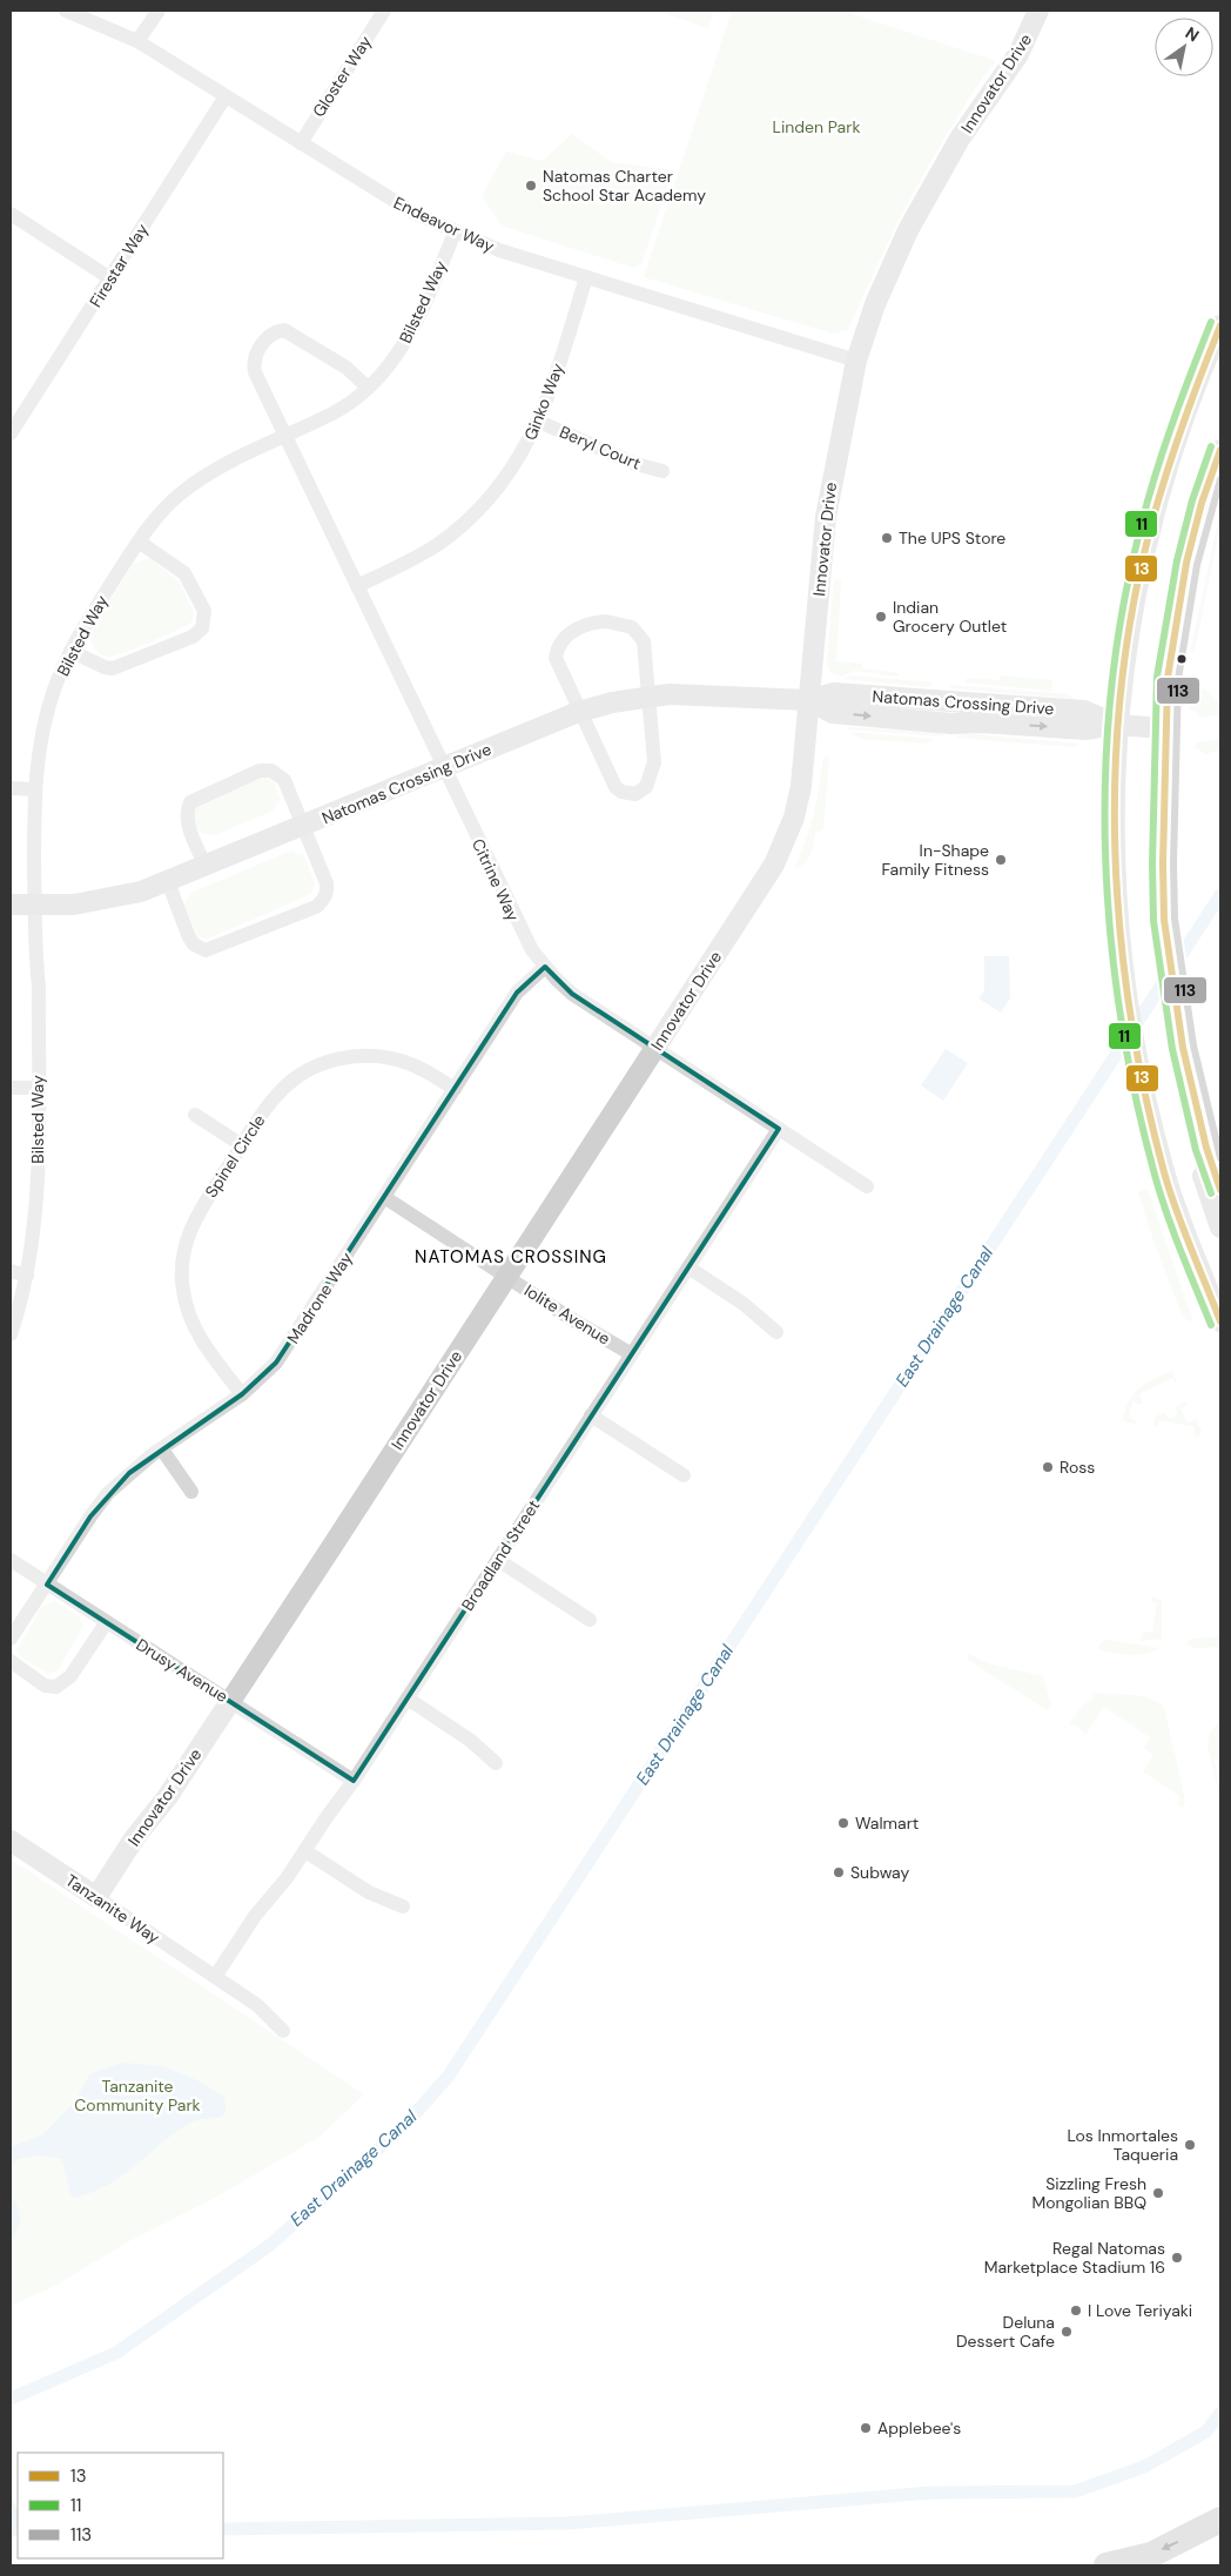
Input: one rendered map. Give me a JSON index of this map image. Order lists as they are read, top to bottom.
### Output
{
  "streets": {
    "street": [
      "Gloster Way",
      "Innovator Drive",
      "Endeavor Way",
      "Firestar Way",
      "Bilsted Way",
      "Ginko Way",
      "Beryl Court",
      "Natomas Crossing Drive",
      "Citrine Way",
      "Spinel Circle",
      "Madrone Way",
      "Iolite Avenue",
      "Broadland Street",
      "Drusy Avenue",
      "Tanzanite Way"
    ]
  },
  "crossings": [
    ["Gloster Way", "Endeavor Way"],
    ["Innovator Drive", "Endeavor Way"],
    ["Innovator Drive", "Natomas Crossing Drive"],
    ["Innovator Drive", "Citrine Way"],
    ["Innovator Drive", "Iolite Avenue"],
    ["Innovator Drive", "Drusy Avenue"],
    ["Innovator Drive", "Tanzanite Way"],
    ["Endeavor Way", "Firestar Way"],
    ["Endeavor Way", "Bilsted Way"],
    ["Endeavor Way", "Ginko Way"],
    ["Bilsted Way", "Natomas Crossing Drive"],
    ["Bilsted Way", "Citrine Way"],
    ["Ginko Way", "Beryl Court"],
    ["Ginko Way", "Citrine Way"],
    ["Natomas Crossing Drive", "Citrine Way"],
    ["Citrine Way", "Madrone Way"],
    ["Citrine Way", "Broadland Street"],
    ["Spinel Circle", "Madrone Way"],
    ["Madrone Way", "Iolite Avenue"],
    ["Madrone Way", "Drusy Avenue"],
    ["Iolite Avenue", "Broadland Street"],
    ["Broadland Street", "Drusy Avenue"],
    ["Broadland Street", "Tanzanite Way"]
  ],
  "districts": ["NATOMAS CROSSING"],
  "water": ["East Drainage Canal"],
  "parks": ["Linden Park", "Tanzanite Community Park"],
  "places": [
    "Natomas Charter School Star Academy",
    "The UPS Store",
    "Indian Grocery Outlet",
    "In-Shape Family Fitness",
    "Ross",
    "Walmart",
    "Subway",
    "Los Inmortales Taqueria",
    "Sizzling Fresh Mongolian BBQ",
    "Regal Natomas Marketplace Stadium 16",
    "I Love Teriyaki",
    "Deluna Dessert Cafe",
    "Applebee's"
  ],
  "lines": ["transit line 11", "transit line 13", "transit line 113"],
  "legend": ["13", "11", "113"],
  "north": "top right"
}
